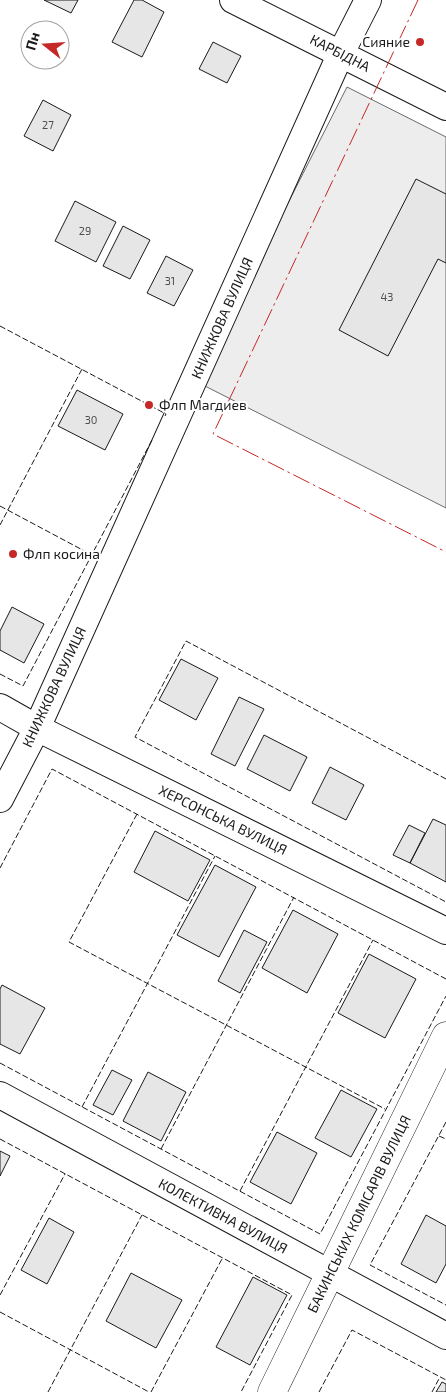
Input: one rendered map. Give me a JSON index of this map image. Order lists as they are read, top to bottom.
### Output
{
  "streets": {
    "street": [
      "КАРБІДНА",
      "КНИЖКОВА ВУЛИЦЯ",
      "ХЕРСОНСЬКА ВУЛИЦЯ",
      "БАКИНСЬКИХ КОМІСАРІВ ВУЛИЦЯ",
      "КОЛЕКТИВНА ВУЛИЦЯ"
    ]
  },
  "crossings": [
    ["КАРБІДНА", "КНИЖКОВА ВУЛИЦЯ"],
    ["КНИЖКОВА ВУЛИЦЯ", "ХЕРСОНСЬКА ВУЛИЦЯ"],
    ["БАКИНСЬКИХ КОМІСАРІВ ВУЛИЦЯ", "КОЛЕКТИВНА ВУЛИЦЯ"]
  ],
  "places": ["Сияние", "Флп Магдиев", "Флп косина"],
  "house_numbers": [
    "27",
    "29",
    "31",
    "43",
    "30"
  ],
  "north": "left"
}
